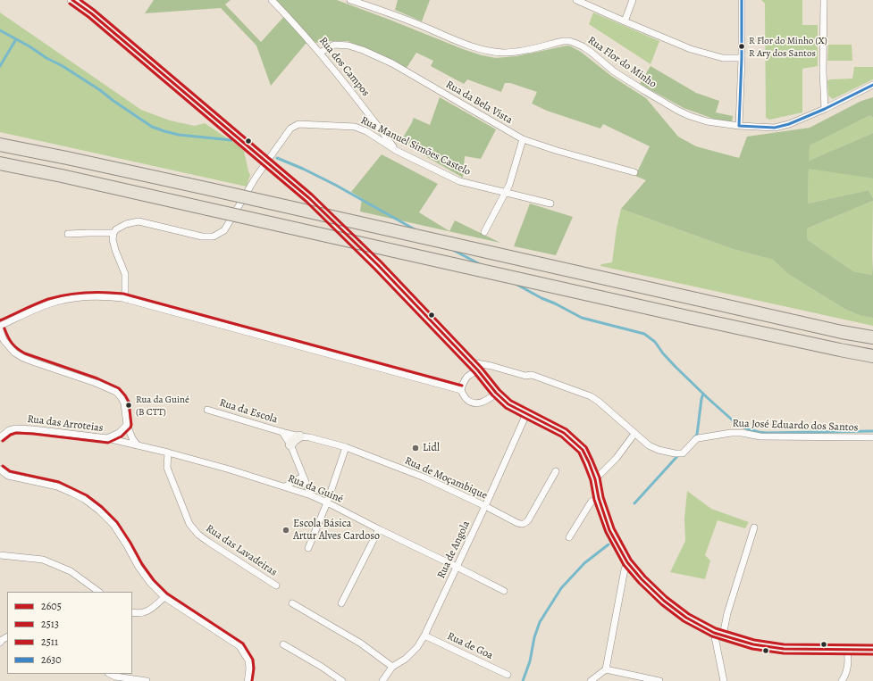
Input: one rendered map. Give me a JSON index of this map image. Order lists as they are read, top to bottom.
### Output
{
  "streets": {
    "street": [
      "Rua Flor do Minho",
      "Rua dos Campos",
      "Rua da Bela Vista",
      "Rua Manuel Simões Castelo",
      "Rua da Escola",
      "Rua das Arroteias",
      "Rua José Eduardo dos Santos",
      "Rua de Moçambique",
      "Rua da Guiné",
      "Rua de Angola",
      "Rua das Lavadeiras",
      "Rua de Goa"
    ]
  },
  "crossings": [
    ["Rua dos Campos", "Rua da Bela Vista"],
    ["Rua dos Campos", "Rua Manuel Simões Castelo"],
    ["Rua da Escola", "Rua de Moçambique"],
    ["Rua da Escola", "Rua da Guiné"],
    ["Rua das Arroteias", "Rua da Guiné"],
    ["Rua de Moçambique", "Rua de Angola"],
    ["Rua da Guiné", "Rua de Angola"],
    ["Rua da Guiné", "Rua das Lavadeiras"],
    ["Rua de Angola", "Rua de Goa"]
  ],
  "places": [
    "R Flor do Minho (X) R Ary dos Santos",
    "Rua da Guiné (B CTT)",
    "Lidl",
    "Escola Básica Artur Alves Cardoso"
  ],
  "lines": [
    "transit line 2605",
    "transit line 2511",
    "transit line 2630",
    "transit line 2513"
  ],
  "legend": [
    "2605",
    "2513",
    "2511",
    "2630"
  ]
}
